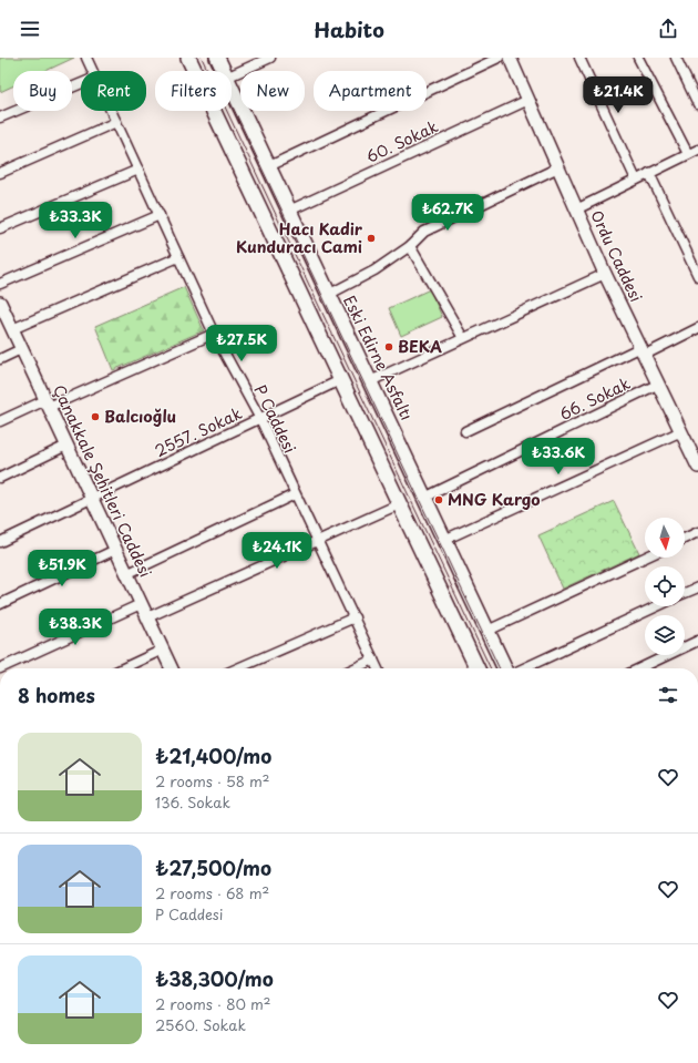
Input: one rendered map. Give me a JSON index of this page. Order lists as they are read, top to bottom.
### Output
{
  "streets": {
    "main road": ["Ordu Caddesi", "Eski Edirne Asfaltı", "Çanakkale Şehitleri Caddesi"],
    "street": [
      "60. Sokak",
      "66. Sokak",
      "P Caddesi",
      "2557. Sokak"
    ]
  },
  "crossings": [
    ["60. Sokak", "Ordu Caddesi"],
    ["60. Sokak", "Eski Edirne Asfaltı"],
    ["Ordu Caddesi", "66. Sokak"],
    ["Eski Edirne Asfaltı", "66. Sokak"],
    ["P Caddesi", "2557. Sokak"],
    ["2557. Sokak", "Çanakkale Şehitleri Caddesi"]
  ],
  "places": [
    "Hacı Kadir Kunduracı Cami",
    "BEKA",
    "Balcıoğlu",
    "MNG Kargo"
  ],
  "north": "bottom",
  "page": {
    "header": "Habito",
    "chip": [
      "Buy",
      "Rent",
      "Filters",
      "New",
      "Apartment"
    ],
    "price": [
      "₺21.4K",
      "₺62.7K",
      "₺33.3K",
      "₺27.5K",
      "₺33.6K",
      "₺24.1K",
      "₺51.9K",
      "₺38.3K"
    ],
    "heading": "8 homes",
    "list": [
      {
        "name": "₺21,400/mo",
        "note": "2 rooms · 58 m² · 136. Sokak"
      },
      {
        "name": "₺27,500/mo",
        "note": "2 rooms · 68 m² · P Caddesi"
      },
      {
        "name": "₺38,300/mo",
        "note": "2 rooms · 80 m² · 2560. Sokak"
      }
    ]
  }
}
